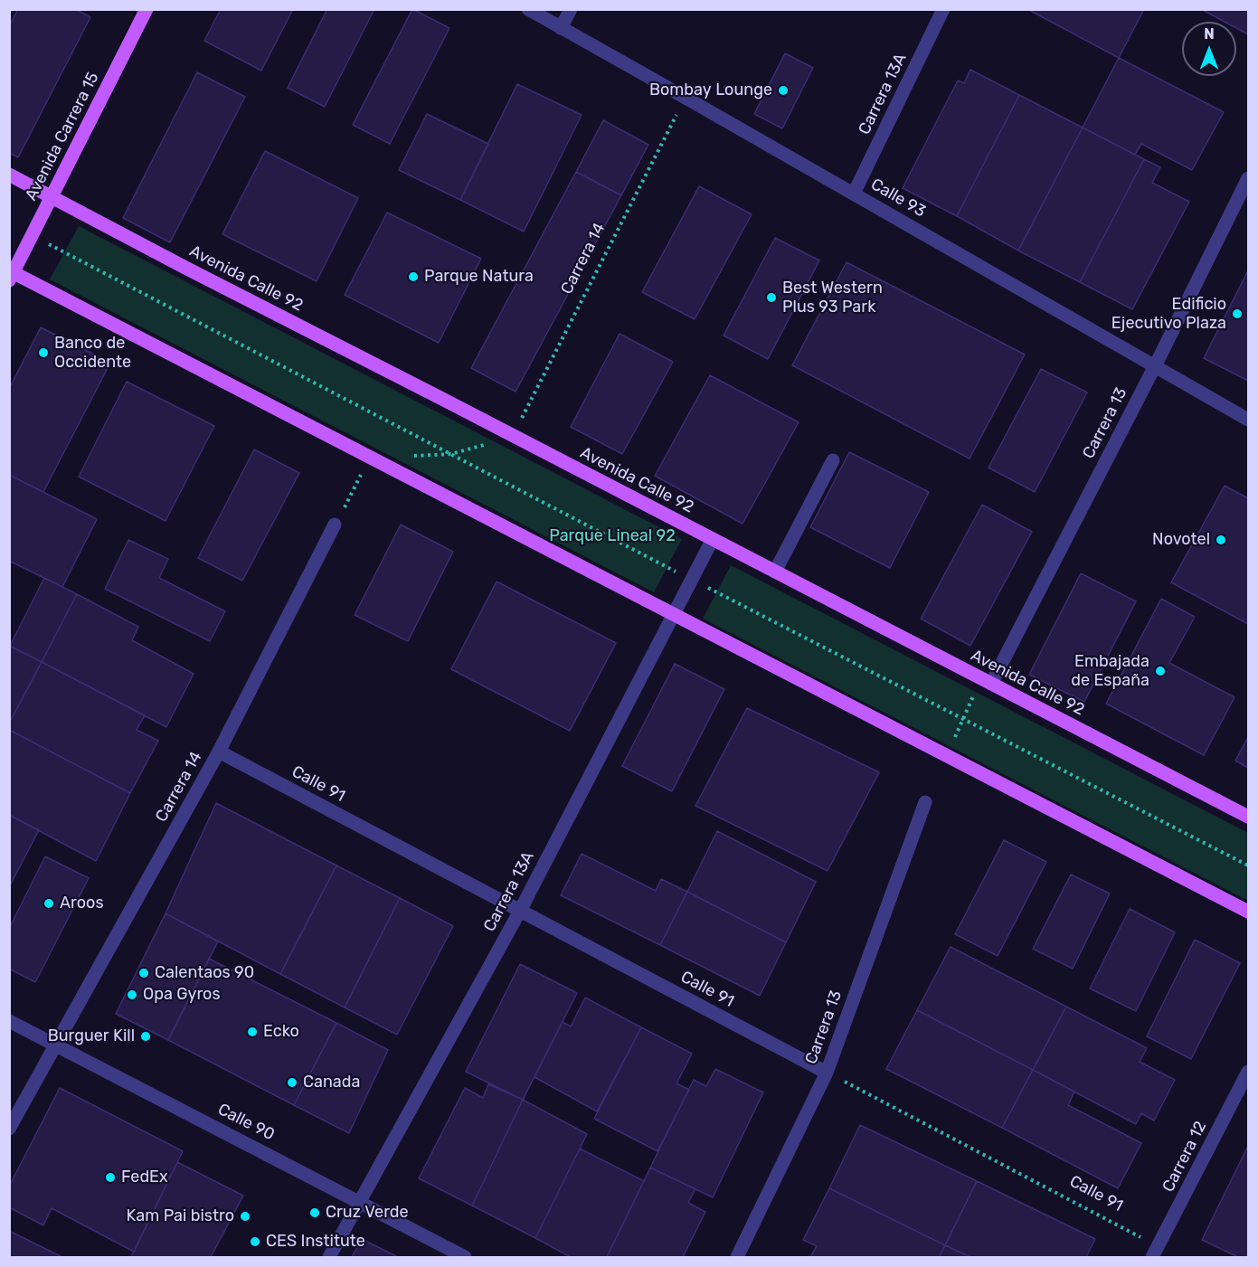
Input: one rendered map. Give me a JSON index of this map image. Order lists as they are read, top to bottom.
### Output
{
  "streets": {
    "main road": ["Avenida Carrera 15", "Avenida Calle 92"],
    "street": [
      "Carrera 13A",
      "Calle 93",
      "Carrera 14",
      "Carrera 13",
      "Calle 91",
      "Calle 90",
      "Carrera 12"
    ]
  },
  "crossings": [
    ["Carrera 13A", "Calle 93"],
    ["Carrera 13A", "Avenida Calle 92"],
    ["Carrera 13A", "Calle 91"],
    ["Carrera 13A", "Calle 90"],
    ["Avenida Carrera 15", "Avenida Calle 92"],
    ["Calle 93", "Carrera 14"],
    ["Calle 93", "Carrera 13"],
    ["Carrera 14", "Avenida Calle 92"],
    ["Carrera 14", "Calle 91"],
    ["Carrera 14", "Calle 90"],
    ["Avenida Calle 92", "Carrera 13"],
    ["Carrera 13", "Calle 91"],
    ["Calle 91", "Carrera 12"]
  ],
  "parks": ["Parque Lineal 92"],
  "places": [
    "Bombay Lounge",
    "Parque Natura",
    "Best Western Plus 93 Park",
    "Edificio Ejecutivo Plaza",
    "Banco de Occidente",
    "Novotel",
    "Embajada de España",
    "Aroos",
    "Calentaos 90",
    "Opa Gyros",
    "Ecko",
    "Burguer Kill",
    "Canada",
    "FedEx",
    "Cruz Verde",
    "Kam Pai bistro",
    "CES Institute"
  ],
  "north": "top"
}
